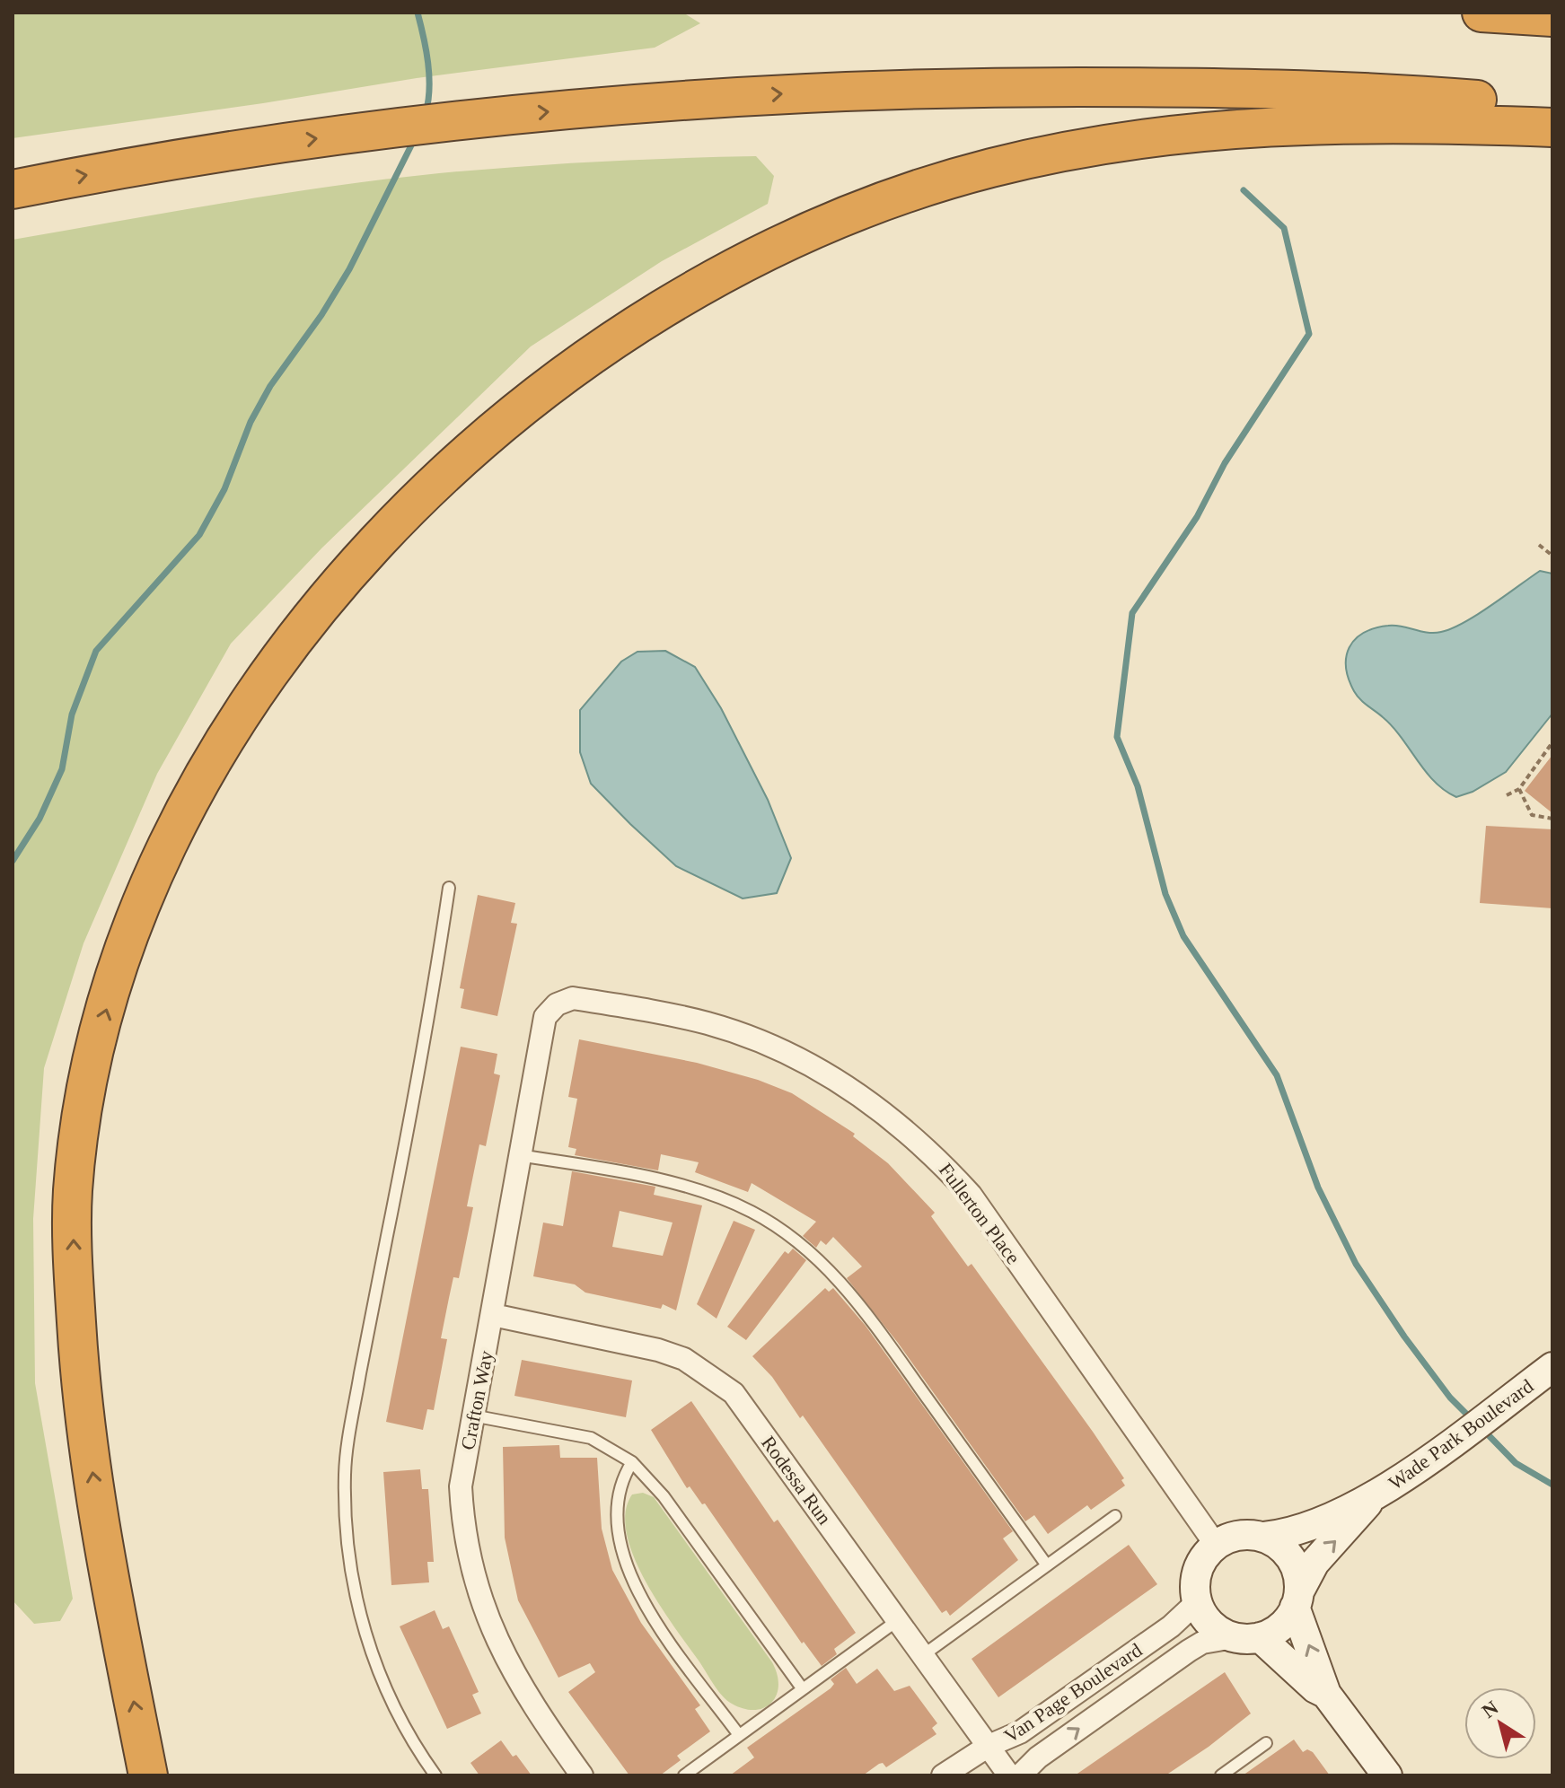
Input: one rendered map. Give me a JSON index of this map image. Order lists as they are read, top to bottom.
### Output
{
  "streets": {
    "street": [
      "Fullerton Place",
      "Crafton Way",
      "Wade Park Boulevard",
      "Rodessa Run",
      "Van Page Boulevard"
    ]
  },
  "crossings": [
    ["Fullerton Place", "Crafton Way"],
    ["Fullerton Place", "Wade Park Boulevard"],
    ["Fullerton Place", "Van Page Boulevard"],
    ["Crafton Way", "Rodessa Run"],
    ["Wade Park Boulevard", "Van Page Boulevard"],
    ["Rodessa Run", "Van Page Boulevard"]
  ],
  "north": "top left"
}
